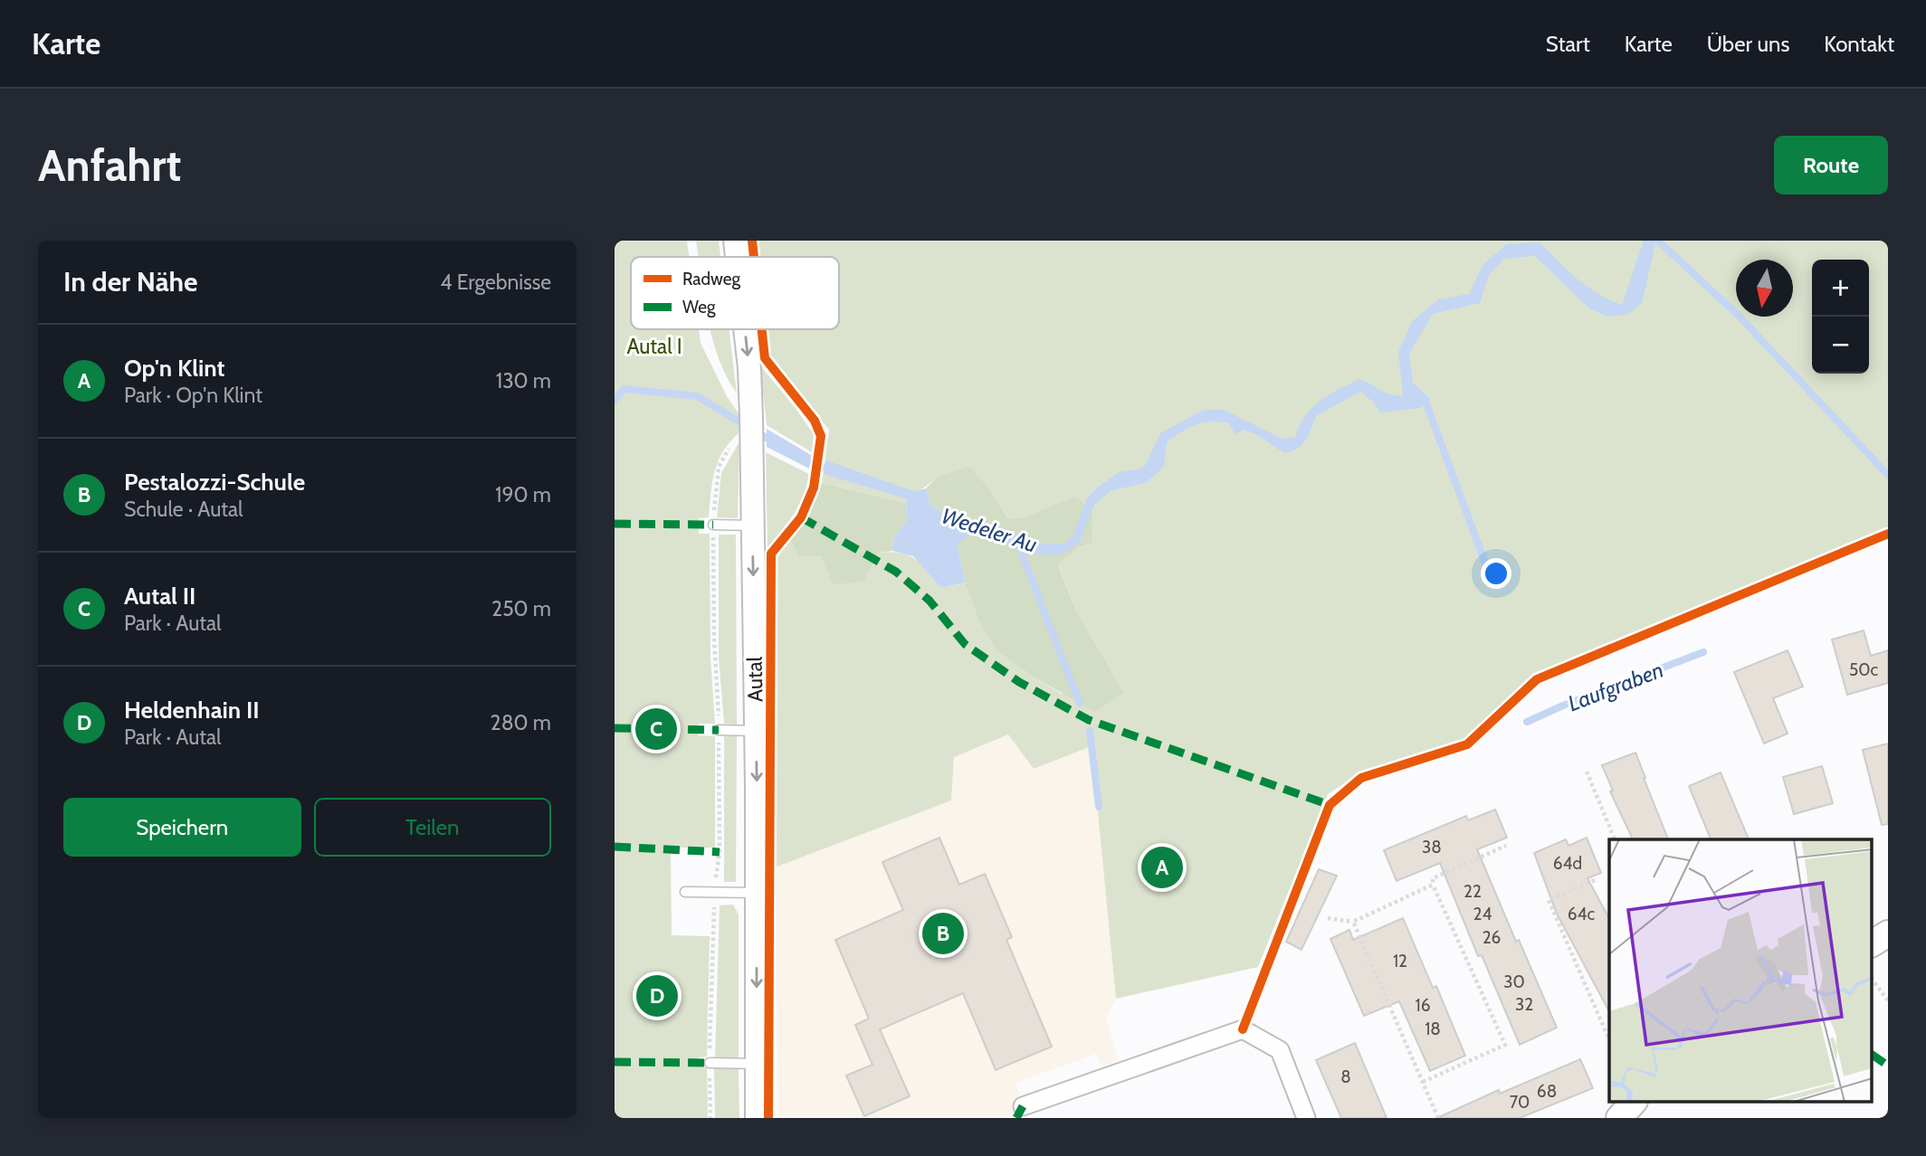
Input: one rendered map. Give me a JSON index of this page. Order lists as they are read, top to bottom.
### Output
{
  "streets": {
    "street": ["Autal"]
  },
  "one_way": ["Autal"],
  "water": ["Wedeler Au", "Laufgraben"],
  "parks": ["Autal I"],
  "house_numbers": [
    "50c",
    "38",
    "64d",
    "22",
    "24",
    "64c",
    "26",
    "12",
    "30",
    "32",
    "16",
    "18",
    "8",
    "68",
    "70"
  ],
  "legend": ["Radweg", "Weg"],
  "north": "bottom",
  "page": {
    "header": "Karte",
    "nav": [
      "Start",
      "Karte",
      "Über uns",
      "Kontakt"
    ],
    "buttons": [
      "Route",
      ["Speichern", "Teilen"]
    ],
    "title": "Anfahrt",
    "heading": ["In der Nähe", "4 Ergebnisse"],
    "map_buttons": ["+", "−"],
    "list": [
      {
        "mark": "A",
        "name": "Op'n Klint",
        "note": "Park · Op'n Klint",
        "value": "130 m"
      },
      {
        "mark": "B",
        "name": "Pestalozzi-Schule",
        "note": "Schule · Autal",
        "value": "190 m"
      },
      {
        "mark": "C",
        "name": "Autal II",
        "note": "Park · Autal",
        "value": "250 m"
      },
      {
        "mark": "D",
        "name": "Heldenhain II",
        "note": "Park · Autal",
        "value": "280 m"
      }
    ],
    "pins": [
      "C",
      "A",
      "B",
      "D"
    ]
  }
}
